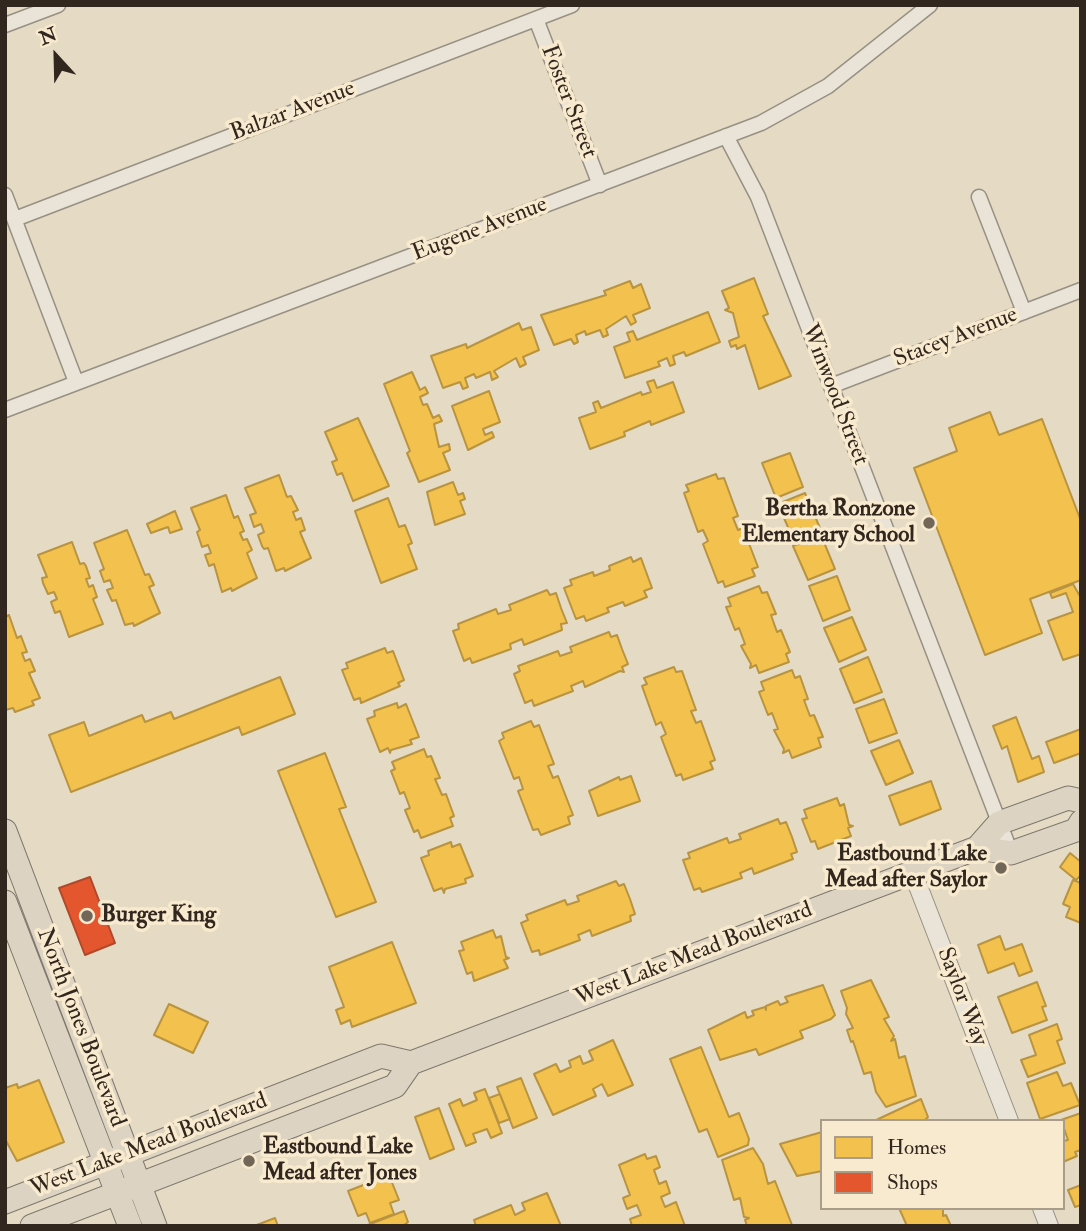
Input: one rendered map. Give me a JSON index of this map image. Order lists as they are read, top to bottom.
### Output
{
  "streets": {
    "main road": ["West Lake Mead Boulevard", "North Jones Boulevard"],
    "street": [
      "Foster Street",
      "Balzar Avenue",
      "Eugene Avenue",
      "Stacey Avenue",
      "Winwood Street",
      "Saylor Way"
    ]
  },
  "crossings": [
    ["Foster Street", "Balzar Avenue"],
    ["Foster Street", "Eugene Avenue"],
    ["Eugene Avenue", "Winwood Street"],
    ["Stacey Avenue", "Winwood Street"],
    ["Winwood Street", "West Lake Mead Boulevard"],
    ["West Lake Mead Boulevard", "Saylor Way"],
    ["West Lake Mead Boulevard", "North Jones Boulevard"]
  ],
  "places": [
    "Bertha Ronzone Elementary School",
    "Eastbound Lake Mead after Saylor",
    "Burger King",
    "Eastbound Lake Mead after Jones"
  ],
  "legend": ["Homes", "Shops"],
  "north": "top"
}
